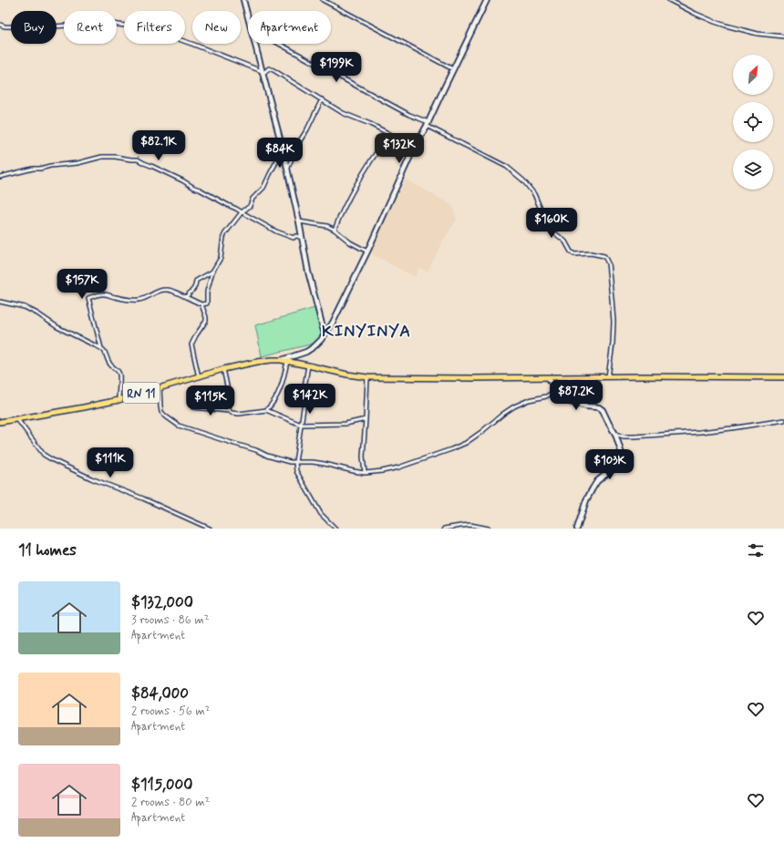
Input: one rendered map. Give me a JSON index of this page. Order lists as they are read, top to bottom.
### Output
{
  "streets": {
    "main road": ["RN 11"]
  },
  "districts": ["KINYINYA"],
  "north": "top right",
  "page": {
    "chip": [
      "Buy",
      "Rent",
      "Filters",
      "New",
      "Apartment"
    ],
    "price": [
      "$199K",
      "$82.1K",
      "$132K",
      "$84K",
      "$160K",
      "$157K",
      "$87.2K",
      "$142K",
      "$115K",
      "$111K",
      "$103K"
    ],
    "heading": "11 homes",
    "list": [
      {
        "name": "$132,000",
        "note": "3 rooms · 86 m² · Apartment"
      },
      {
        "name": "$84,000",
        "note": "2 rooms · 56 m² · Apartment"
      },
      {
        "name": "$115,000",
        "note": "2 rooms · 80 m² · Apartment"
      }
    ]
  }
}
